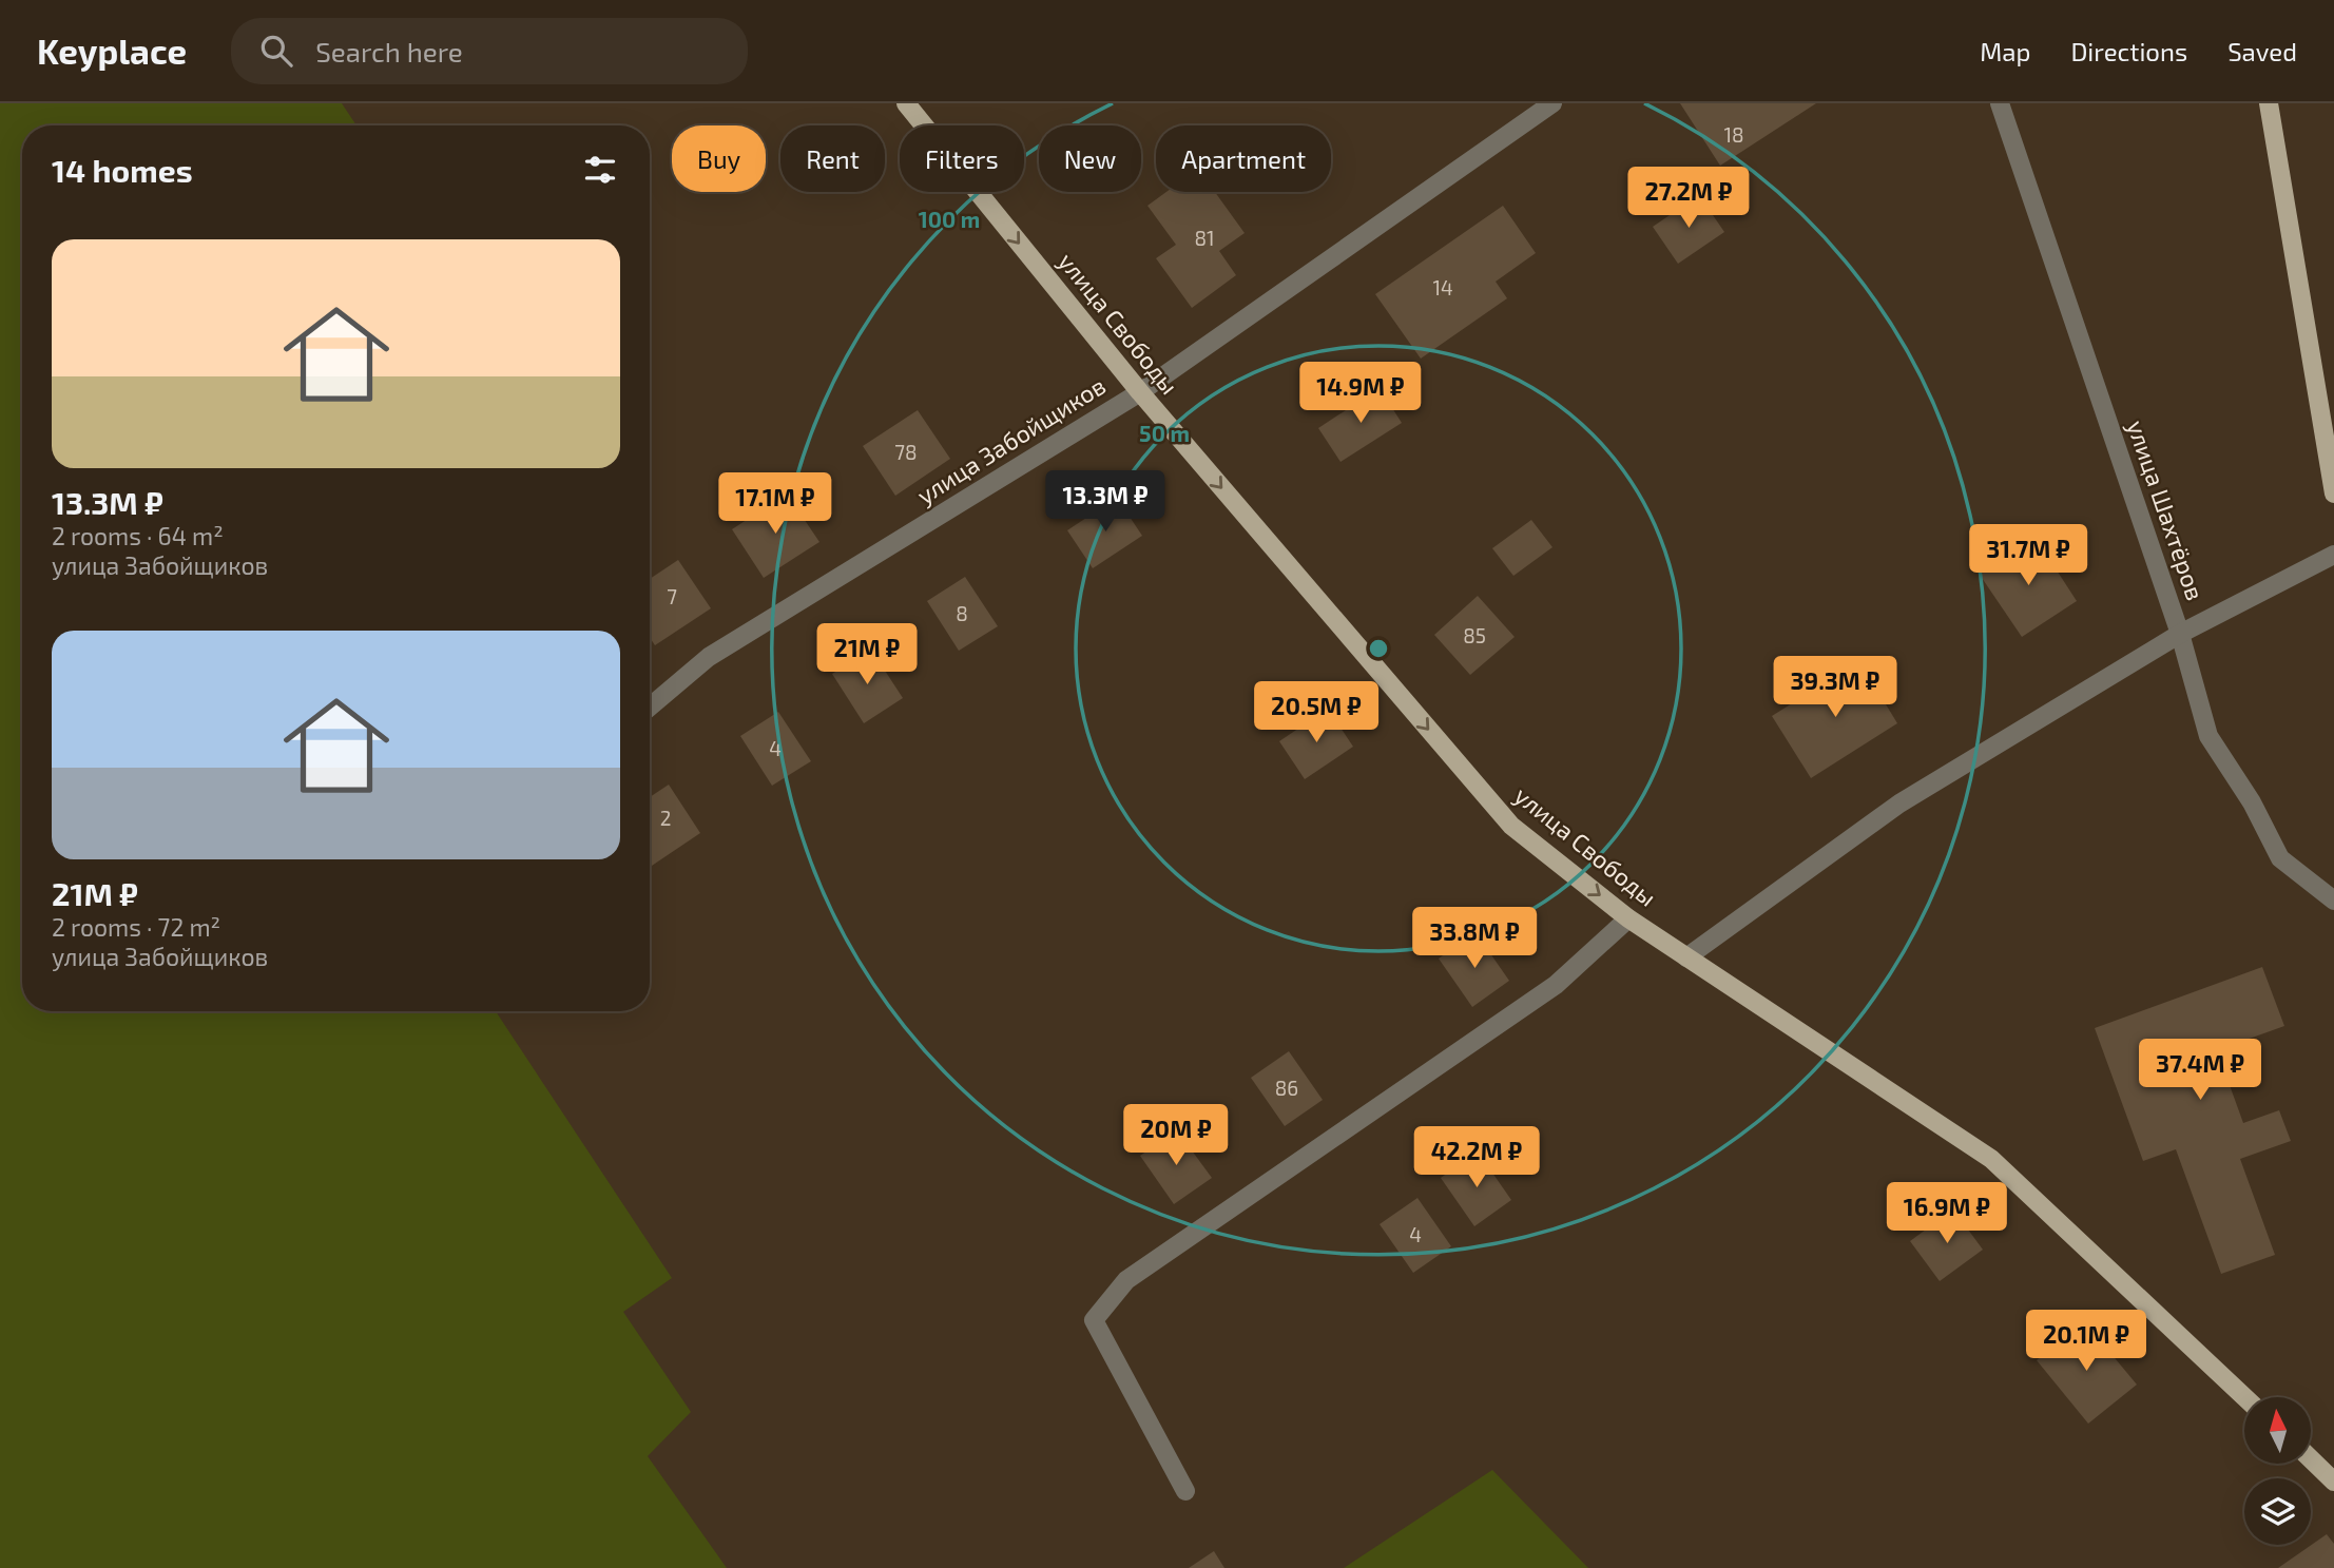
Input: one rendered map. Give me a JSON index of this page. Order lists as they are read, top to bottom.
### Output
{
  "streets": {
    "main road": ["улица Свободы"],
    "street": ["улица Забойщиков", "улица Шахтёров"]
  },
  "crossings": [
    ["улица Свободы", "улица Забойщиков"]
  ],
  "one_way": ["улица Свободы"],
  "house_numbers": [
    "18",
    "81",
    "14",
    "78",
    "7",
    "8",
    "85",
    "4",
    "2",
    "86",
    "4"
  ],
  "north": "top",
  "page": {
    "header": "Keyplace",
    "search": "Search here",
    "nav": ["Map", "Directions", "Saved"],
    "chip": [
      "Buy",
      "Rent",
      "Filters",
      "New",
      "Apartment"
    ],
    "heading": "14 homes",
    "price": [
      "27.2M ₽",
      "14.9M ₽",
      "13.3M ₽",
      "17.1M ₽",
      "31.7M ₽",
      "21M ₽",
      "39.3M ₽",
      "20.5M ₽",
      "33.8M ₽",
      "37.4M ₽",
      "20M ₽",
      "42.2M ₽",
      "16.9M ₽",
      "20.1M ₽"
    ],
    "list": [
      {
        "name": "13.3M ₽",
        "note": "2 rooms · 64 m² · улица Забойщиков"
      },
      {
        "name": "21M ₽",
        "note": "2 rooms · 72 m² · улица Забойщиков"
      }
    ]
  },
  "rings": ["100 m", "50 m"]
}
